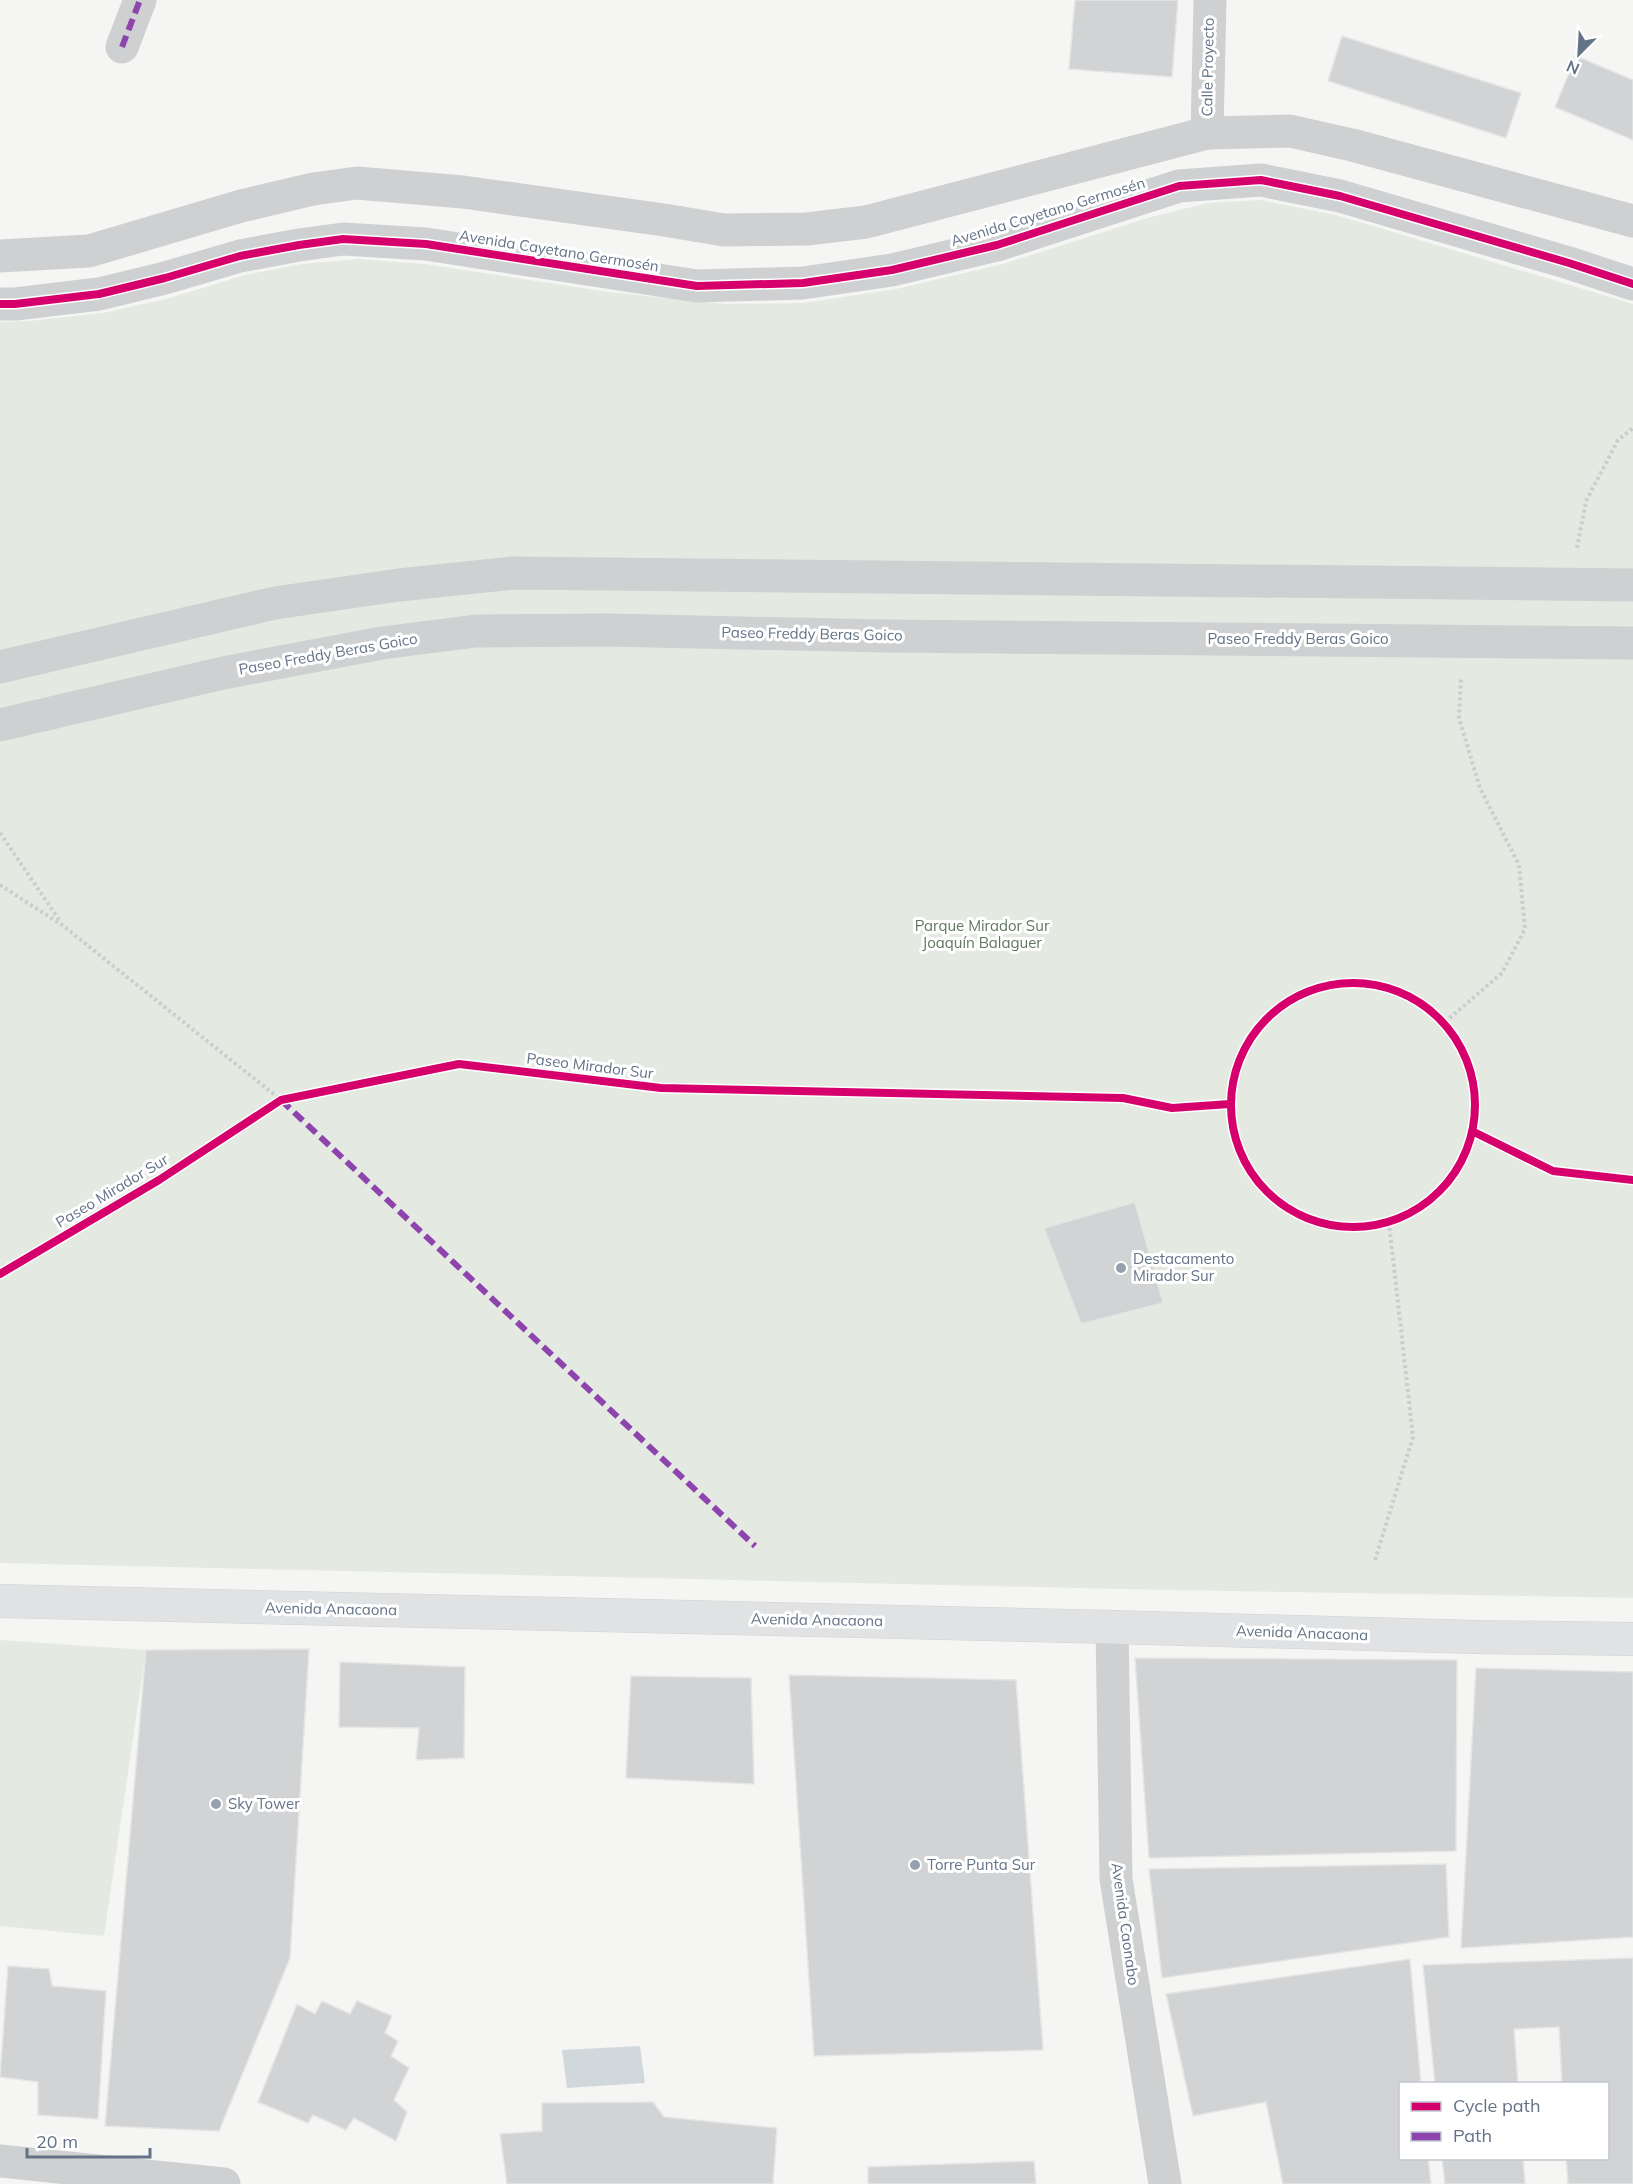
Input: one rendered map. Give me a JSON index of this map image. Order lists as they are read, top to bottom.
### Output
{
  "streets": {
    "main road": ["Avenida Anacaona"],
    "street": [
      "Calle Proyecto",
      "Avenida Cayetano Germosén",
      "Paseo Freddy Beras Goico",
      "Avenida Caonabo"
    ],
    "cycle path": ["Paseo Mirador Sur"]
  },
  "crossings": [
    ["Calle Proyecto", "Avenida Cayetano Germosén"],
    ["Avenida Anacaona", "Avenida Caonabo"]
  ],
  "parks": ["Parque Mirador Sur Joaquín Balaguer"],
  "places": ["Destacamento Mirador Sur", "Sky Tower", "Torre Punta Sur"],
  "legend": ["Cycle path", "Path"],
  "scale_bar": "20 m",
  "north": "bottom left"
}
